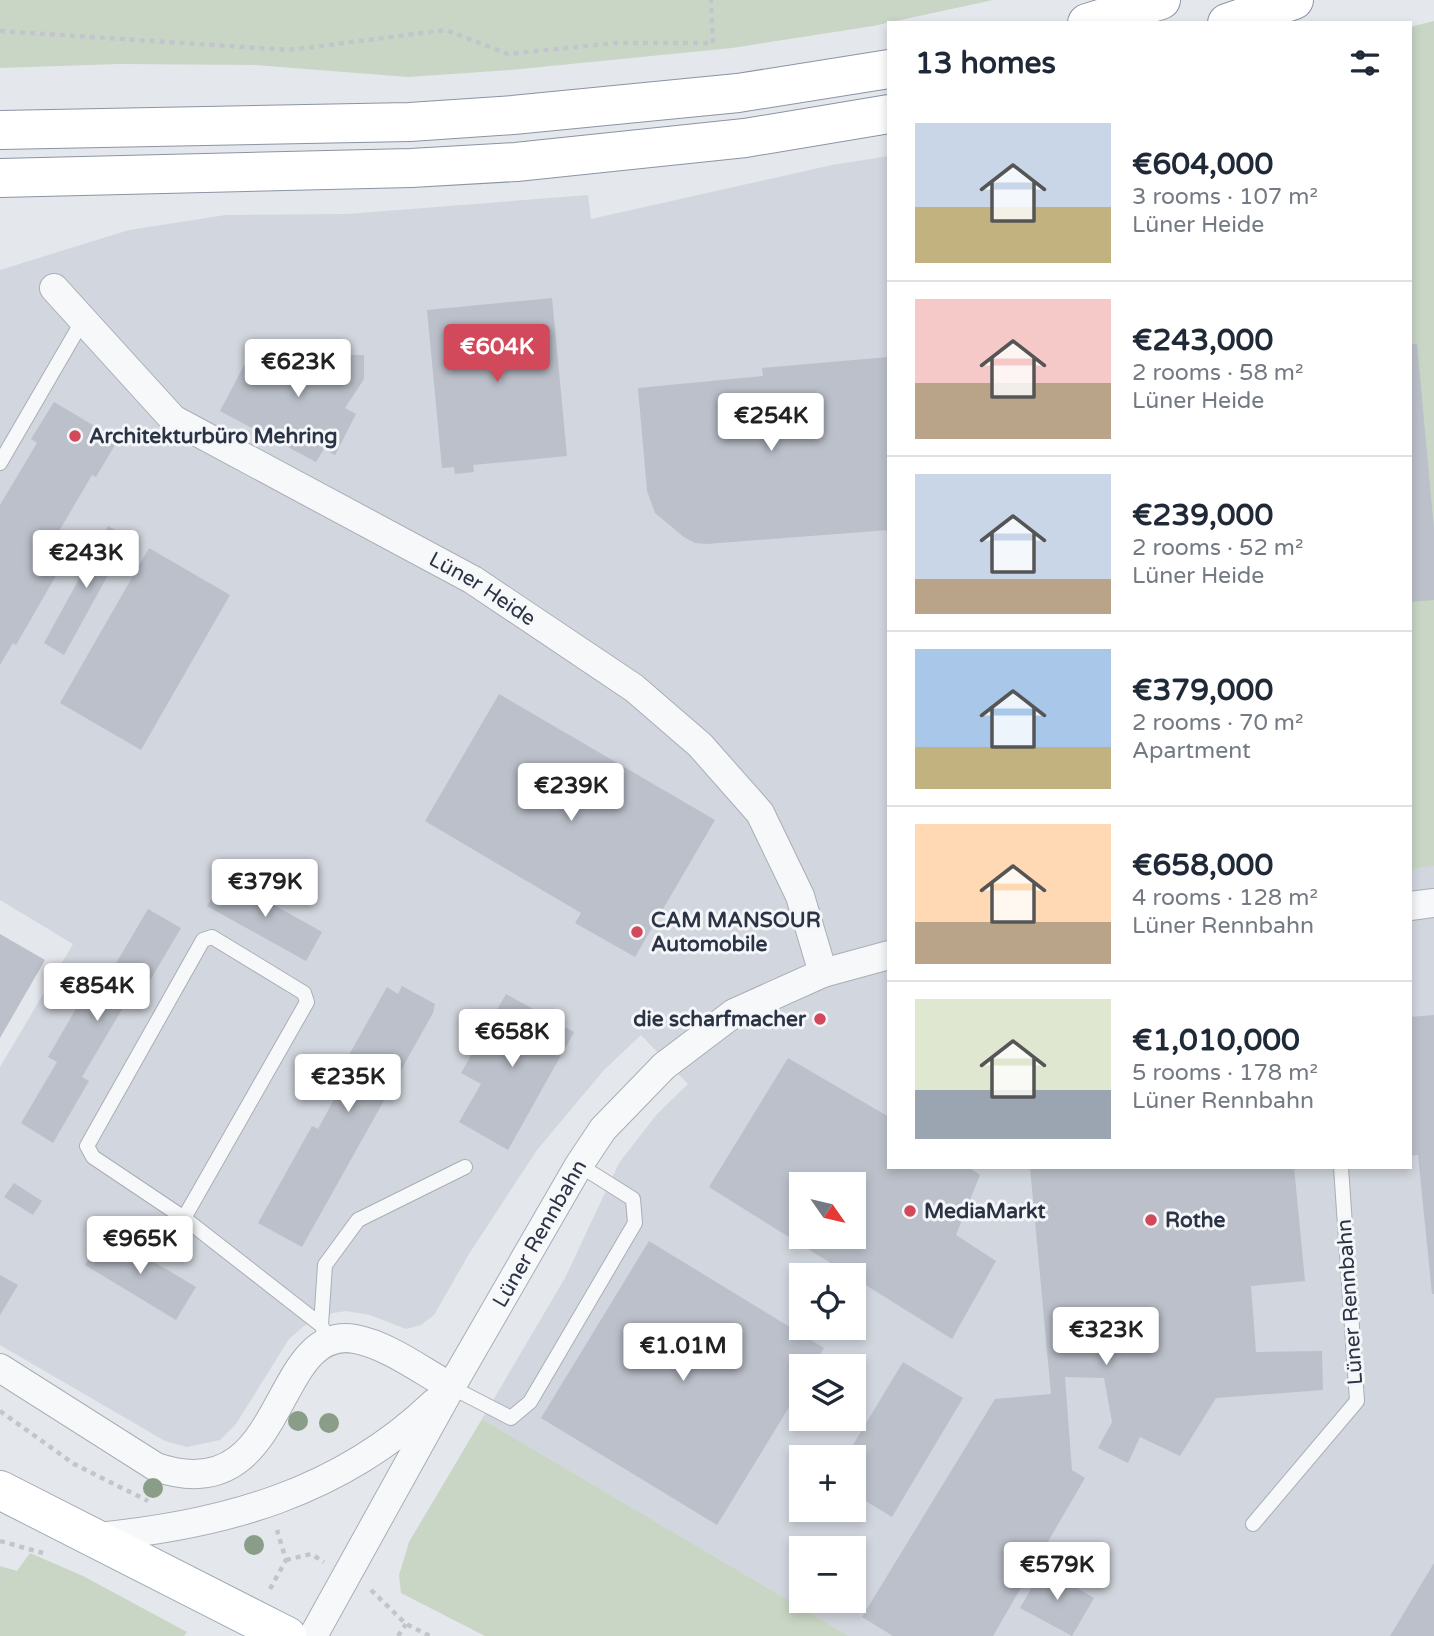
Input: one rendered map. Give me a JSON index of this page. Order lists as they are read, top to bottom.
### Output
{
  "streets": {
    "street": ["Lüner Heide", "Lüner Rennbahn"]
  },
  "crossings": [
    ["Lüner Heide", "Lüner Rennbahn"]
  ],
  "places": [
    "Architekturbüro Mehring",
    "CAM MANSOUR Automobile",
    "die scharfmacher",
    "MediaMarkt",
    "Rothe"
  ],
  "north": "bottom right",
  "page": {
    "heading": "13 homes",
    "list": [
      {
        "name": "€604,000",
        "note": "3 rooms · 107 m² · Lüner Heide"
      },
      {
        "name": "€243,000",
        "note": "2 rooms · 58 m² · Lüner Heide"
      },
      {
        "name": "€239,000",
        "note": "2 rooms · 52 m² · Lüner Heide"
      },
      {
        "name": "€379,000",
        "note": "2 rooms · 70 m² · Apartment"
      },
      {
        "name": "€658,000",
        "note": "4 rooms · 128 m² · Lüner Rennbahn"
      },
      {
        "name": "€1,010,000",
        "note": "5 rooms · 178 m² · Lüner Rennbahn"
      }
    ],
    "price": [
      "€604K",
      "€623K",
      "€254K",
      "€243K",
      "€239K",
      "€379K",
      "€854K",
      "€658K",
      "€235K",
      "€965K",
      "€323K",
      "€1.01M",
      "€579K"
    ],
    "map_buttons": ["+", "−"]
  }
}
